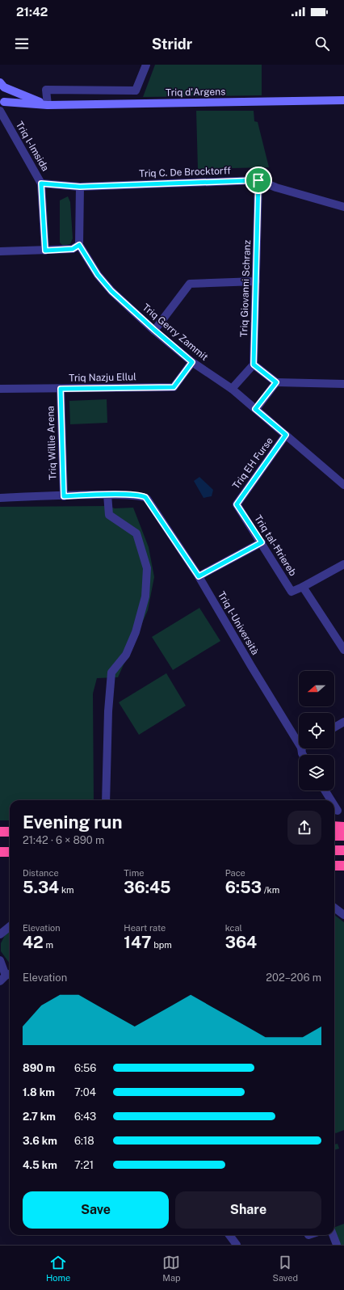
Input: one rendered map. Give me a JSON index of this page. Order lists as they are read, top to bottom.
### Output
{
  "streets": {
    "main road": ["Triq d'Argens"],
    "street": [
      "Triq l-Imsida",
      "Triq C. De Brocktorff",
      "Triq Giovanni Schranz",
      "Triq Gerry Zammit",
      "Triq Nazju Ellul",
      "Triq Willie Arena",
      "Triq EH Furse",
      "Triq tal-Ħriereb",
      "Triq l-Università"
    ]
  },
  "crossings": [
    ["Triq l-Imsida", "Triq C. De Brocktorff"],
    ["Triq C. De Brocktorff", "Triq Giovanni Schranz"],
    ["Triq Gerry Zammit", "Triq Nazju Ellul"],
    ["Triq Gerry Zammit", "Triq EH Furse"],
    ["Triq Nazju Ellul", "Triq Willie Arena"],
    ["Triq EH Furse", "Triq tal-Ħriereb"]
  ],
  "north": "left",
  "page": {
    "status": "21:42",
    "header": "Stridr",
    "heading": ["Evening run", "21:42 · 6 × 890 m"],
    "stats": [
      ["Distance", "5.34 km"],
      ["Time", "36:45"],
      ["Pace", "6:53 /km"],
      ["Elevation", "42 m"],
      ["Heart rate", "147 bpm"],
      ["kcal", "364"]
    ],
    "chart": ["Elevation", "202–206 m"],
    "list": [
      {
        "name": "890 m",
        "note": "6:56"
      },
      {
        "name": "1.8 km",
        "note": "7:04"
      },
      {
        "name": "2.7 km",
        "note": "6:43"
      },
      {
        "name": "3.6 km",
        "note": "6:18"
      },
      {
        "name": "4.5 km",
        "note": "7:21"
      }
    ],
    "buttons": ["Save", "Share"],
    "tabs": ["Home", "Map", "Saved"]
  }
}
